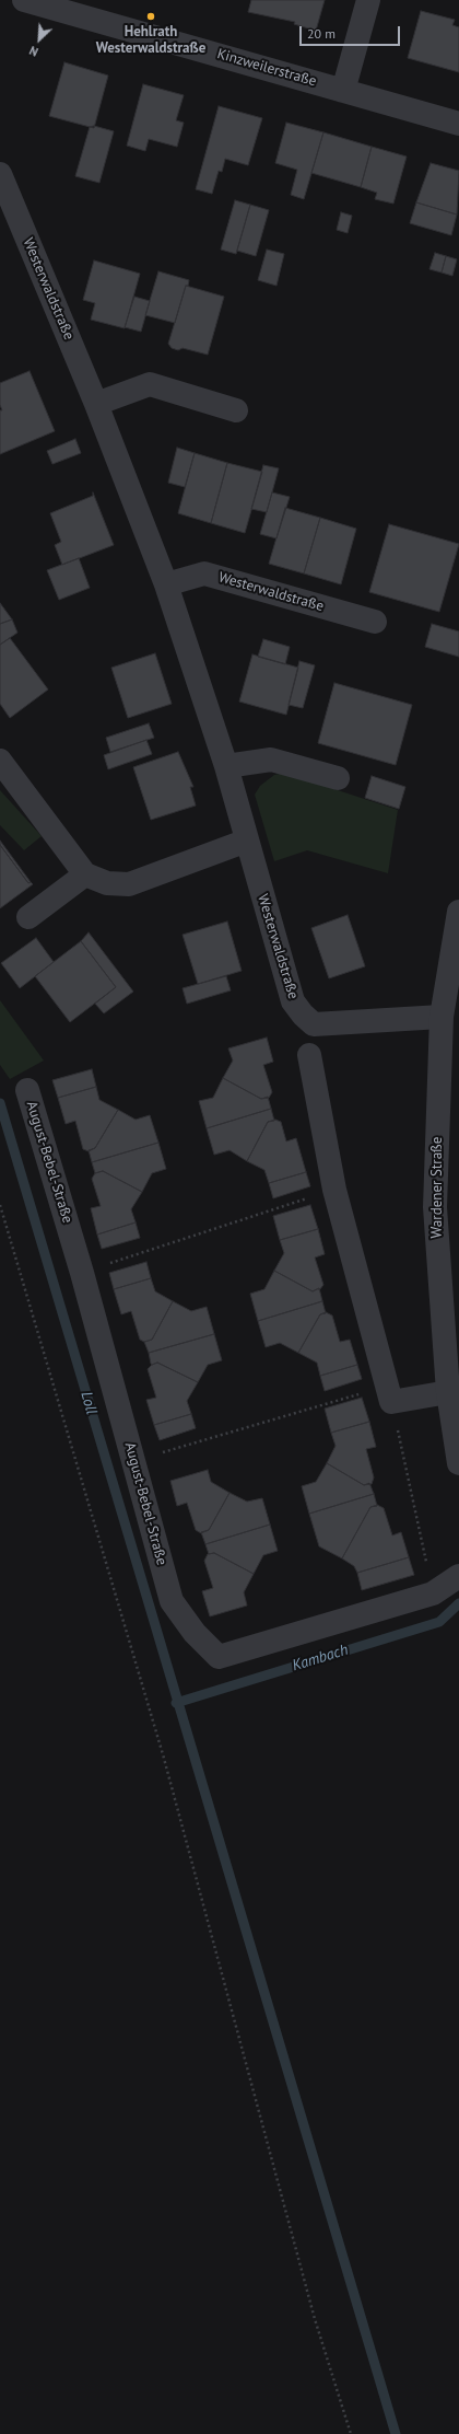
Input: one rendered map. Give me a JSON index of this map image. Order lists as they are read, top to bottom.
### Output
{
  "streets": {
    "street": [
      "Kinzweilerstraße",
      "Westerwaldstraße",
      "August-Bebel-Straße",
      "Wardener Straße"
    ]
  },
  "crossings": [
    ["Westerwaldstraße", "Wardener Straße"]
  ],
  "water": ["Loll", "Kambach"],
  "places": ["Hehlrath Westerwaldstraße"],
  "scale_bar": "20 m",
  "north": "bottom left"
}
